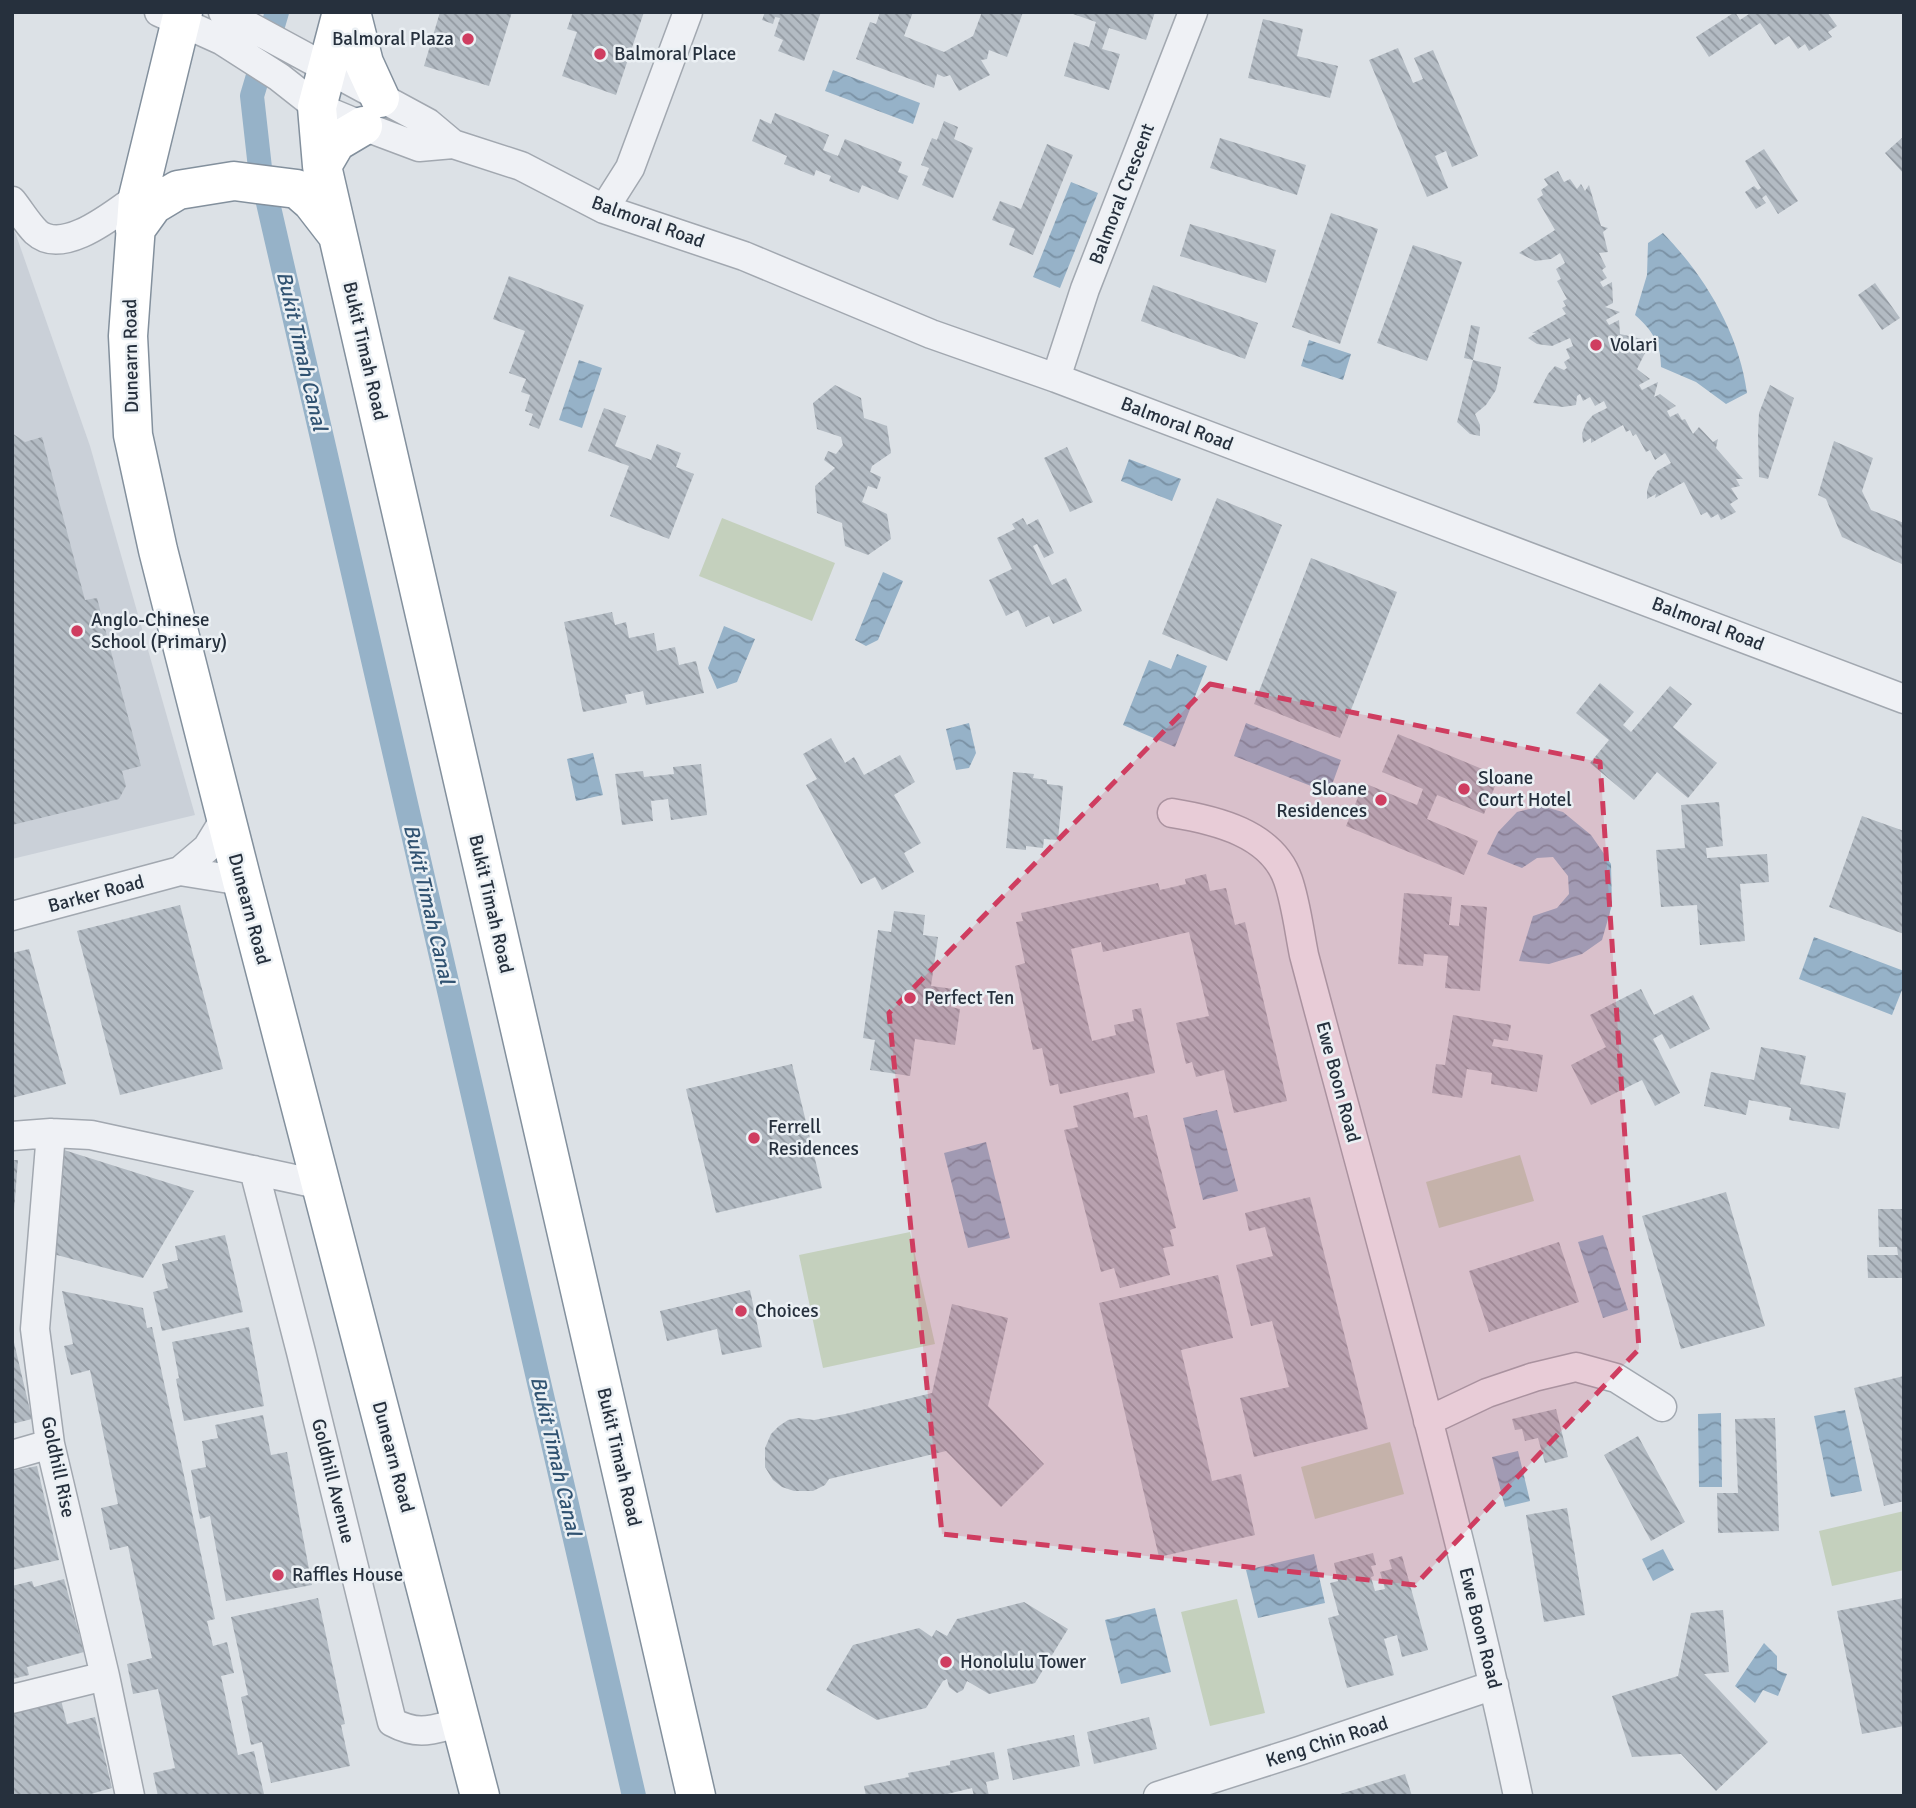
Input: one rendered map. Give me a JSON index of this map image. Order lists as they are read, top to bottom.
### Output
{
  "streets": {
    "highway": ["Bukit Timah Road", "Dunearn Road"],
    "street": [
      "Balmoral Crescent",
      "Balmoral Road",
      "Barker Road",
      "Ewe Boon Road",
      "Goldhill Rise",
      "Goldhill Avenue",
      "Keng Chin Road"
    ]
  },
  "crossings": [
    ["Balmoral Crescent", "Balmoral Road"],
    ["Balmoral Road", "Bukit Timah Road"],
    ["Balmoral Road", "Dunearn Road"],
    ["Dunearn Road", "Barker Road"],
    ["Dunearn Road", "Goldhill Avenue"],
    ["Ewe Boon Road", "Keng Chin Road"]
  ],
  "water": ["Bukit Timah Canal"],
  "places": [
    "Balmoral Plaza",
    "Balmoral Place",
    "Volari",
    "Anglo-Chinese School (Primary)",
    "Sloane Court Hotel",
    "Sloane Residences",
    "Perfect Ten",
    "Ferrell Residences",
    "Choices",
    "Raffles House",
    "Honolulu Tower"
  ]
}
